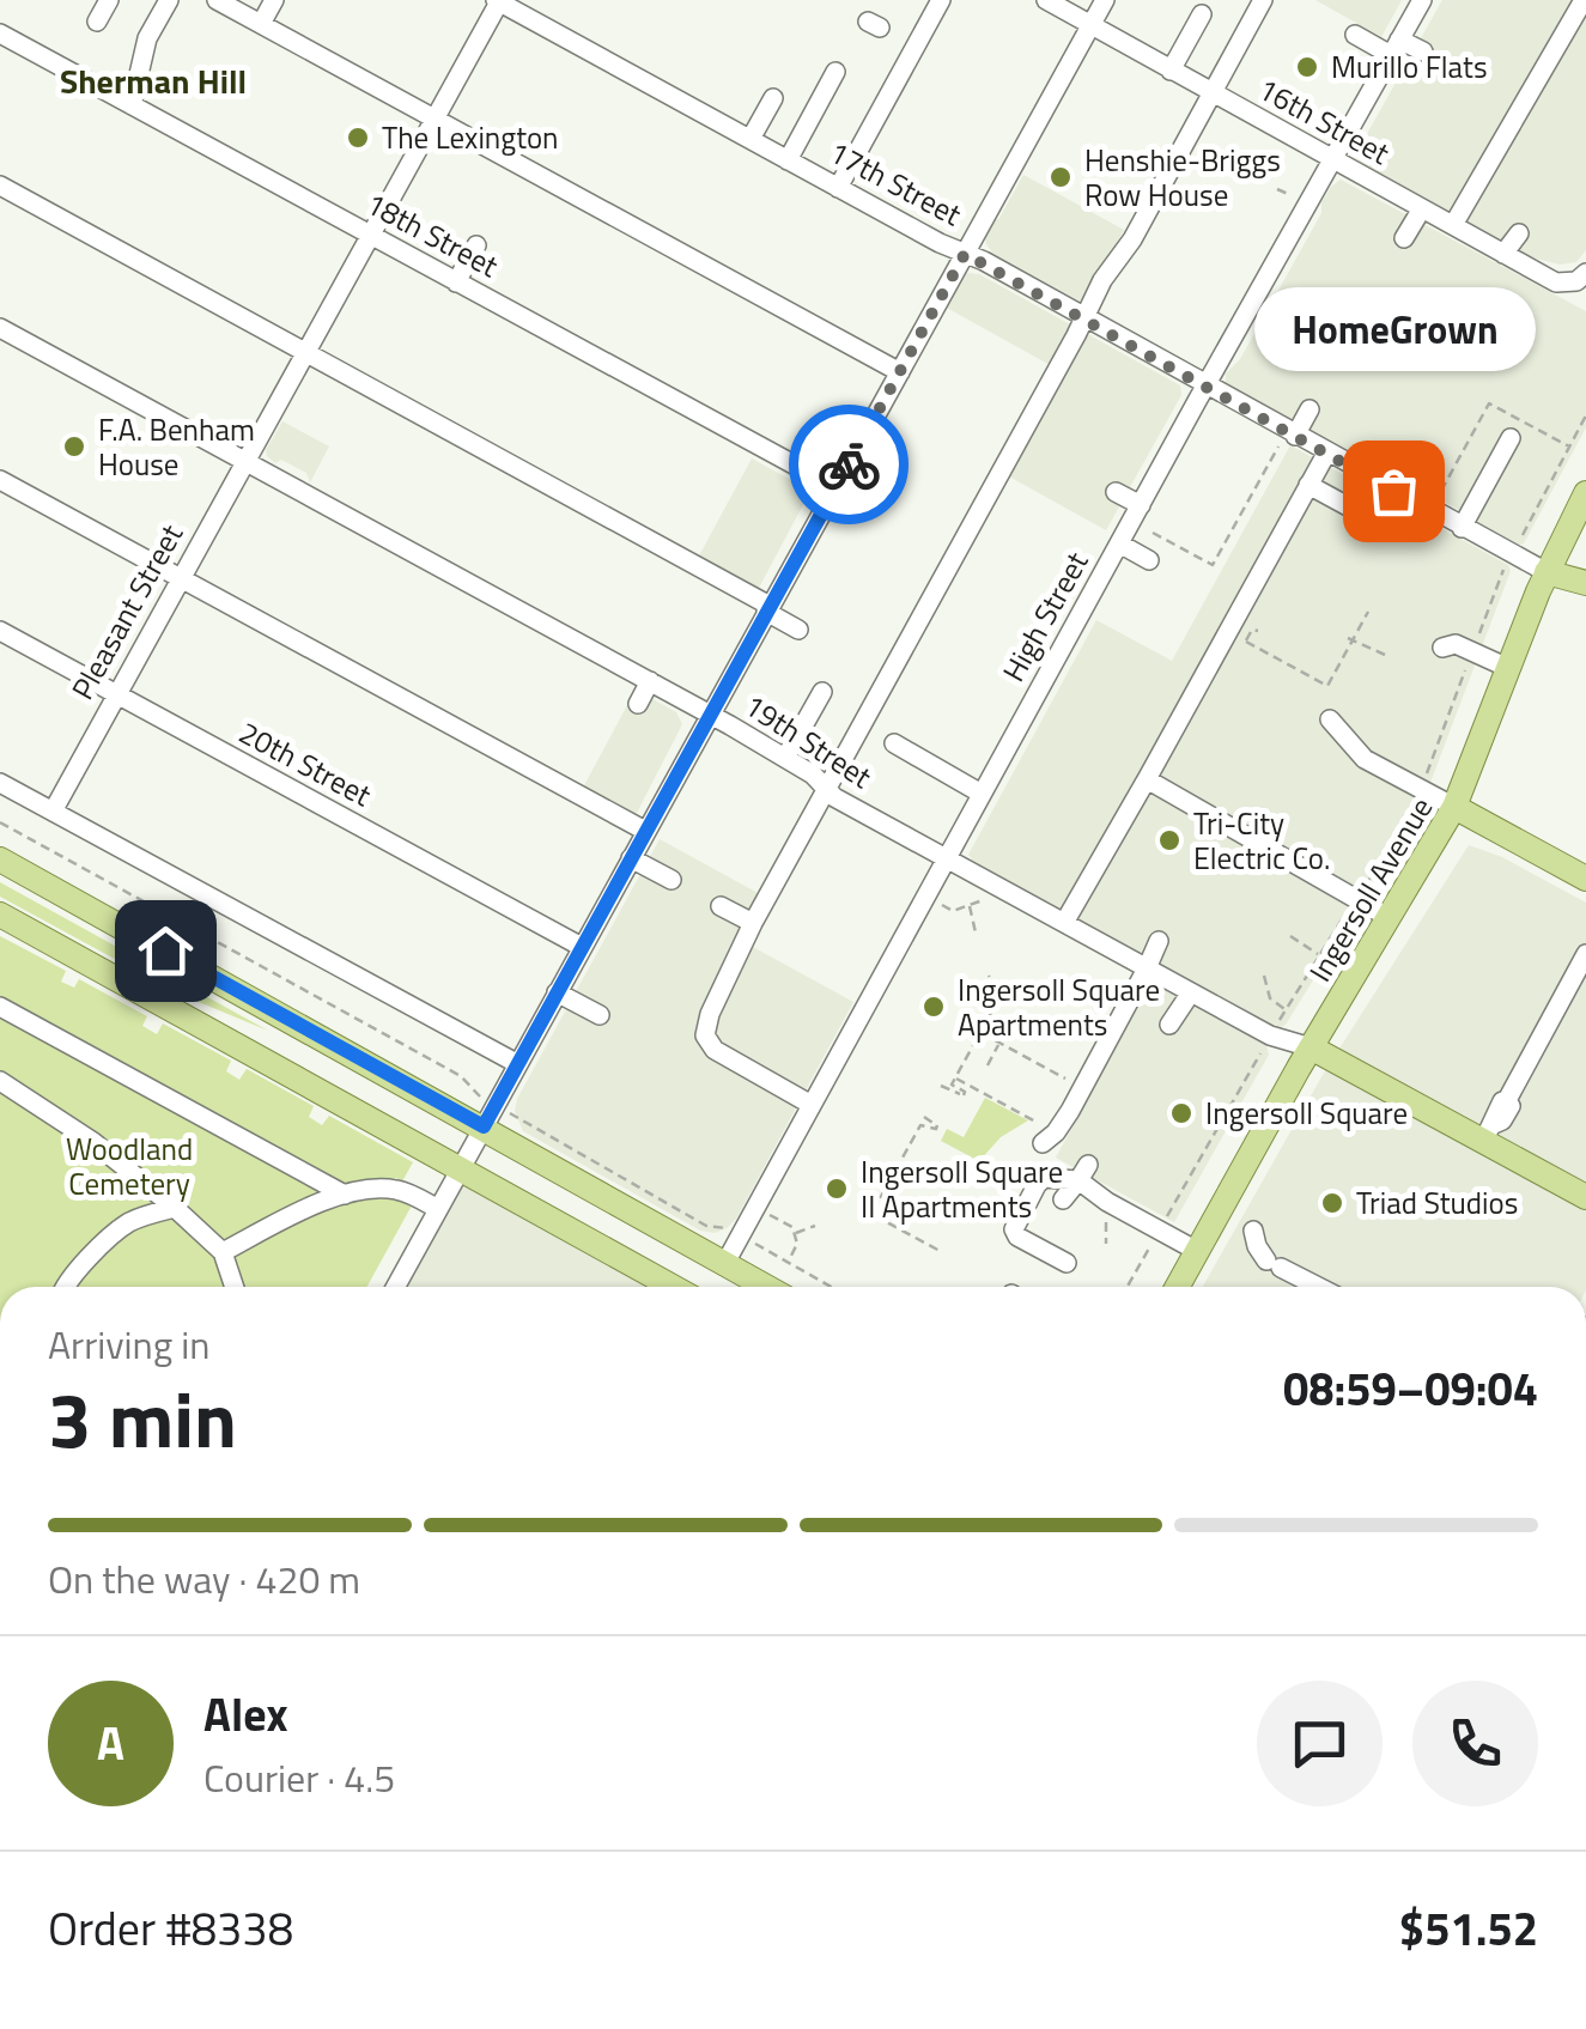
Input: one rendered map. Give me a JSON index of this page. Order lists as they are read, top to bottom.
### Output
{
  "streets": {
    "main road": ["17th Street", "19th Street", "Ingersoll Avenue"],
    "street": [
      "16th Street",
      "18th Street",
      "Pleasant Street",
      "High Street",
      "20th Street"
    ]
  },
  "crossings": [
    ["16th Street", "High Street"],
    ["17th Street", "Pleasant Street"],
    ["17th Street", "High Street"],
    ["17th Street", "Ingersoll Avenue"],
    ["18th Street", "Pleasant Street"],
    ["Pleasant Street", "19th Street"],
    ["Pleasant Street", "20th Street"],
    ["High Street", "19th Street"],
    ["19th Street", "Ingersoll Avenue"]
  ],
  "districts": ["Sherman Hill"],
  "parks": ["Woodland Cemetery"],
  "places": [
    "Murillo Flats",
    "The Lexington",
    "Henshie-Briggs Row House",
    "F.A. Benham House",
    "HomeGrown",
    "Tri-City Electric Co.",
    "Ingersoll Square Apartments",
    "Ingersoll Square",
    "Ingersoll Square II Apartments",
    "Triad Studios"
  ],
  "page": {
    "bubble": "HomeGrown",
    "heading": ["3 min", "Arriving in", "08:59–09:04"],
    "panel": [
      "Alex",
      "Courier · 4.5",
      "Order #8338",
      "$51.52"
    ],
    "bar": "On the way · 420 m",
    "round": "A"
  }
}
